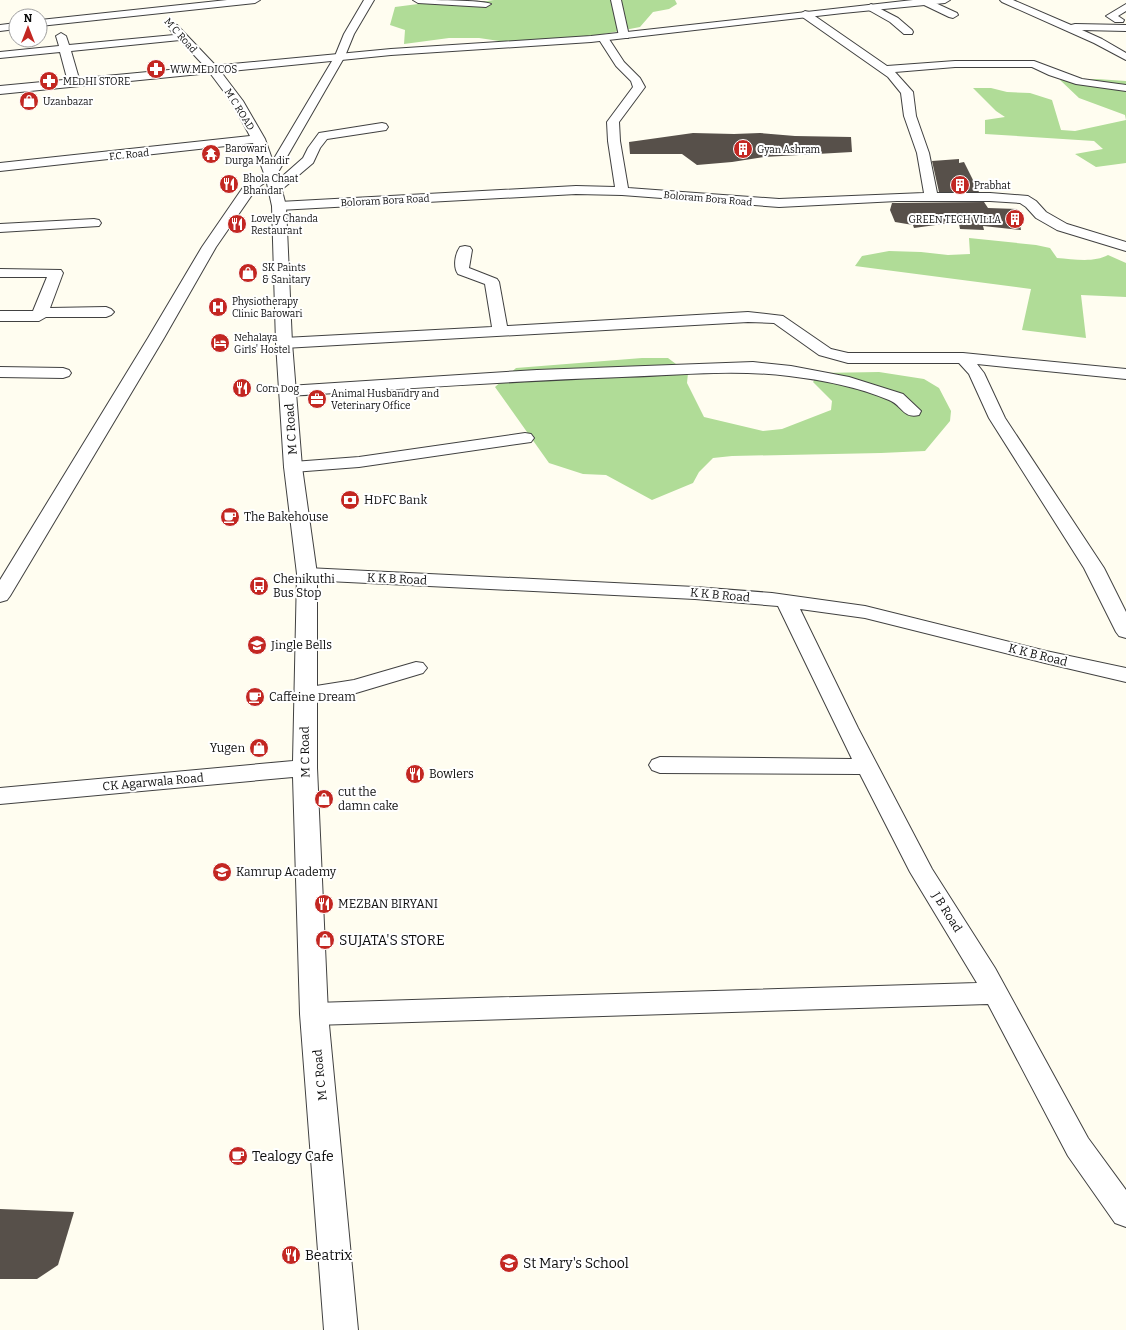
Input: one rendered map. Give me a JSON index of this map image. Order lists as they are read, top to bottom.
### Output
{
  "streets": {
    "street": [
      "M C Road",
      "M C ROAD",
      "F.C. Road",
      "Boloram Bora Road",
      "K K B Road",
      "CK Agarwala Road",
      "J B Road"
    ]
  },
  "crossings": [
    ["M C Road", "M C ROAD"],
    ["M C Road", "Boloram Bora Road"],
    ["M C Road", "K K B Road"],
    ["M C Road", "CK Agarwala Road"],
    ["M C ROAD", "F.C. Road"],
    ["M C ROAD", "Boloram Bora Road"],
    ["K K B Road", "J B Road"]
  ],
  "places": {
    "pharmacy": ["W.W.MEDICOS", "MEDHI STORE"],
    "shop": [
      "Uzanbazar",
      "SK Paints & Sanitary",
      "Yugen",
      "cut the damn cake",
      "SUJATA'S STORE"
    ],
    "building": ["Gyan Ashram", "Prabhat", "GREEN TECH VILLA"],
    "temple": ["Barowari Durga Mandir"],
    "restaurant": [
      "Bhola Chaat Bhandar",
      "Lovely Chanda Restaurant",
      "Corn Dog",
      "Bowlers",
      "MEZBAN BIRYANI",
      "Beatrix"
    ],
    "hospital": ["Physiotherapy Clinic Barowari"],
    "hotel": ["Nehalaya Girls' Hostel"],
    "office": ["Animal Husbandry and Veterinary Office"],
    "bank": ["HDFC Bank"],
    "cafe": ["The Bakehouse", "Caffeine Dream", "Tealogy Cafe"],
    "bus stop": ["Chenikuthi Bus Stop"],
    "school or university": ["Jingle Bells", "Kamrup Academy", "St Mary's School"]
  },
  "north": "top"
}
